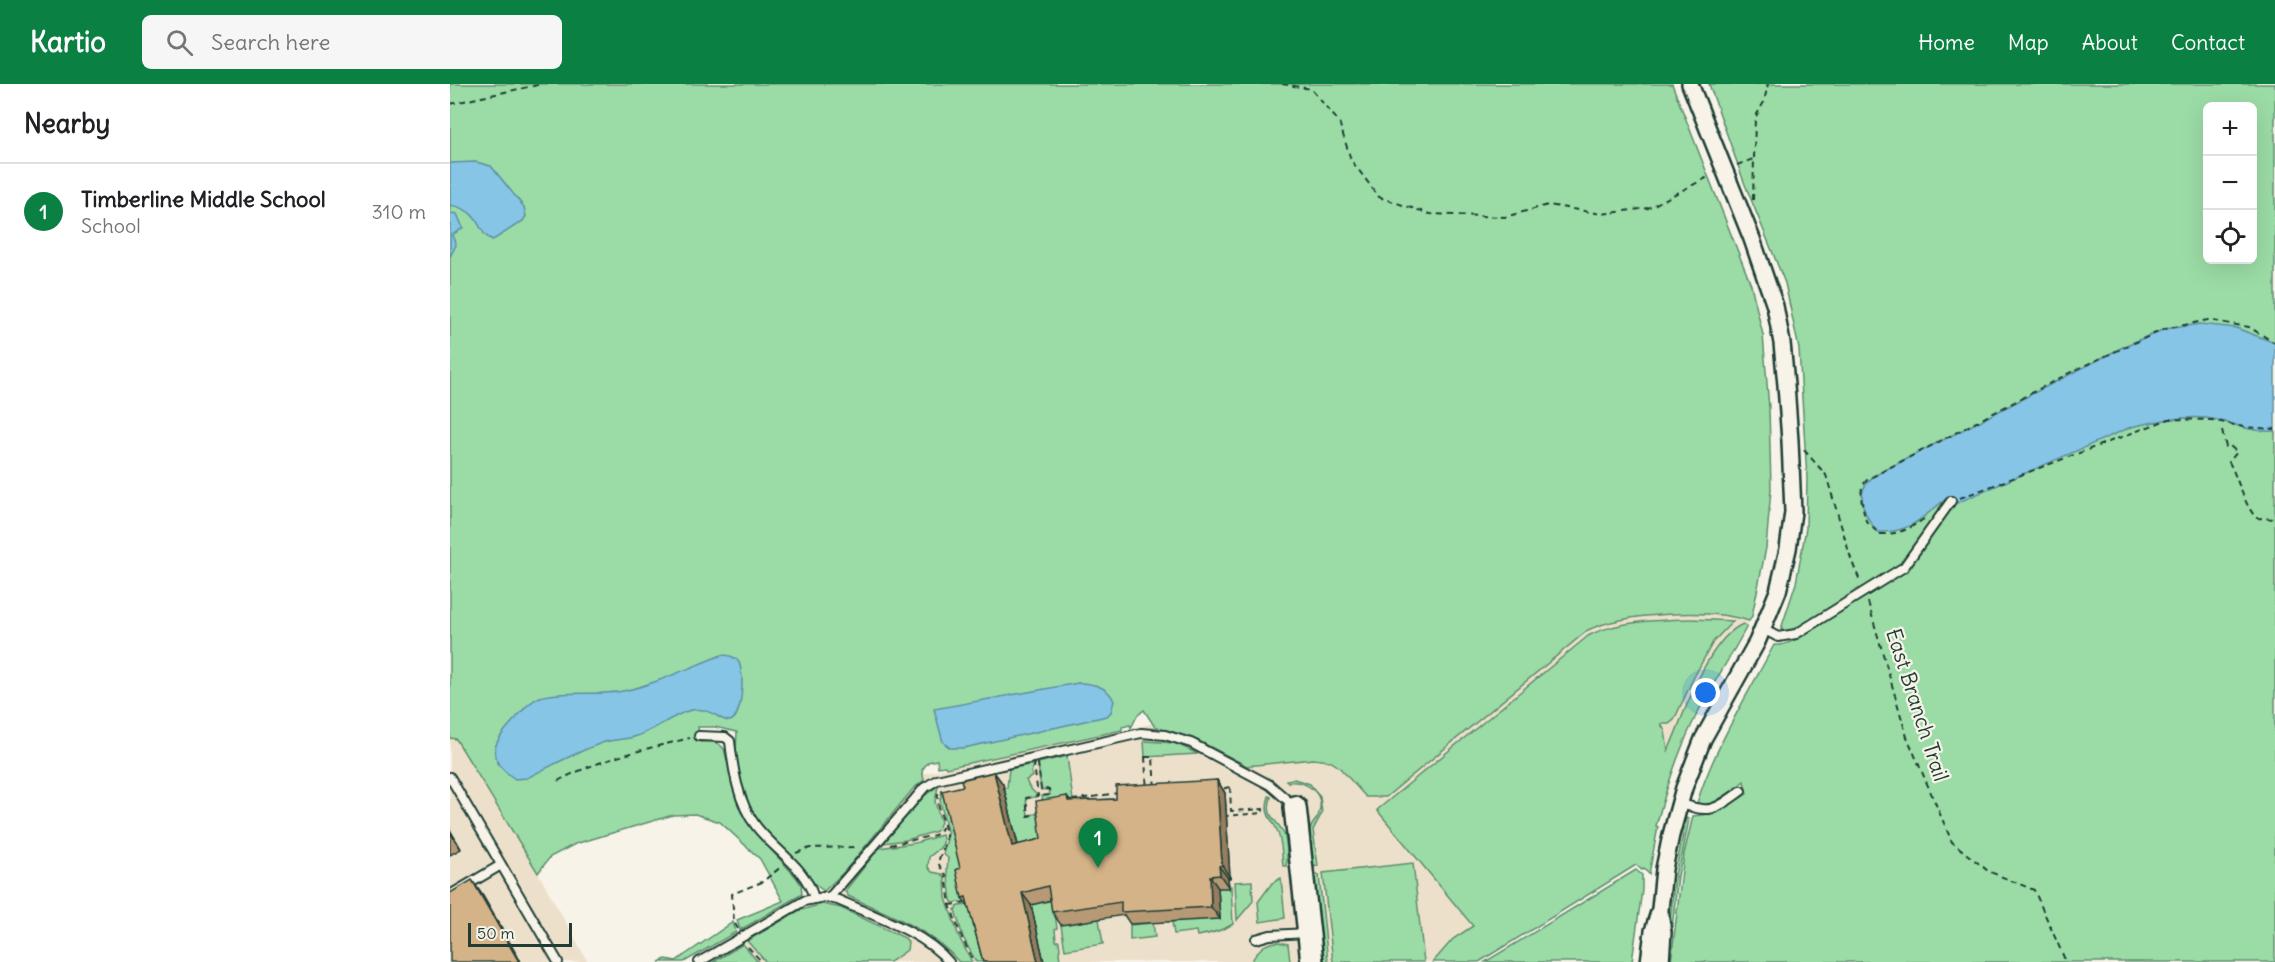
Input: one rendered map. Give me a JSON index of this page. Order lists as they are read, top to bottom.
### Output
{
  "streets": {
    "path": ["East Branch Trail"]
  },
  "scale_bar": "50 m",
  "page": {
    "header": "Kartio",
    "search": "Search here",
    "nav": [
      "Home",
      "Map",
      "About",
      "Contact"
    ],
    "heading": "Nearby",
    "map_buttons": ["+", "−"],
    "list": [
      {
        "mark": "1",
        "name": "Timberline Middle School",
        "note": "School",
        "value": "310 m"
      }
    ],
    "pins": "1",
    "scale": "50 m"
  }
}
